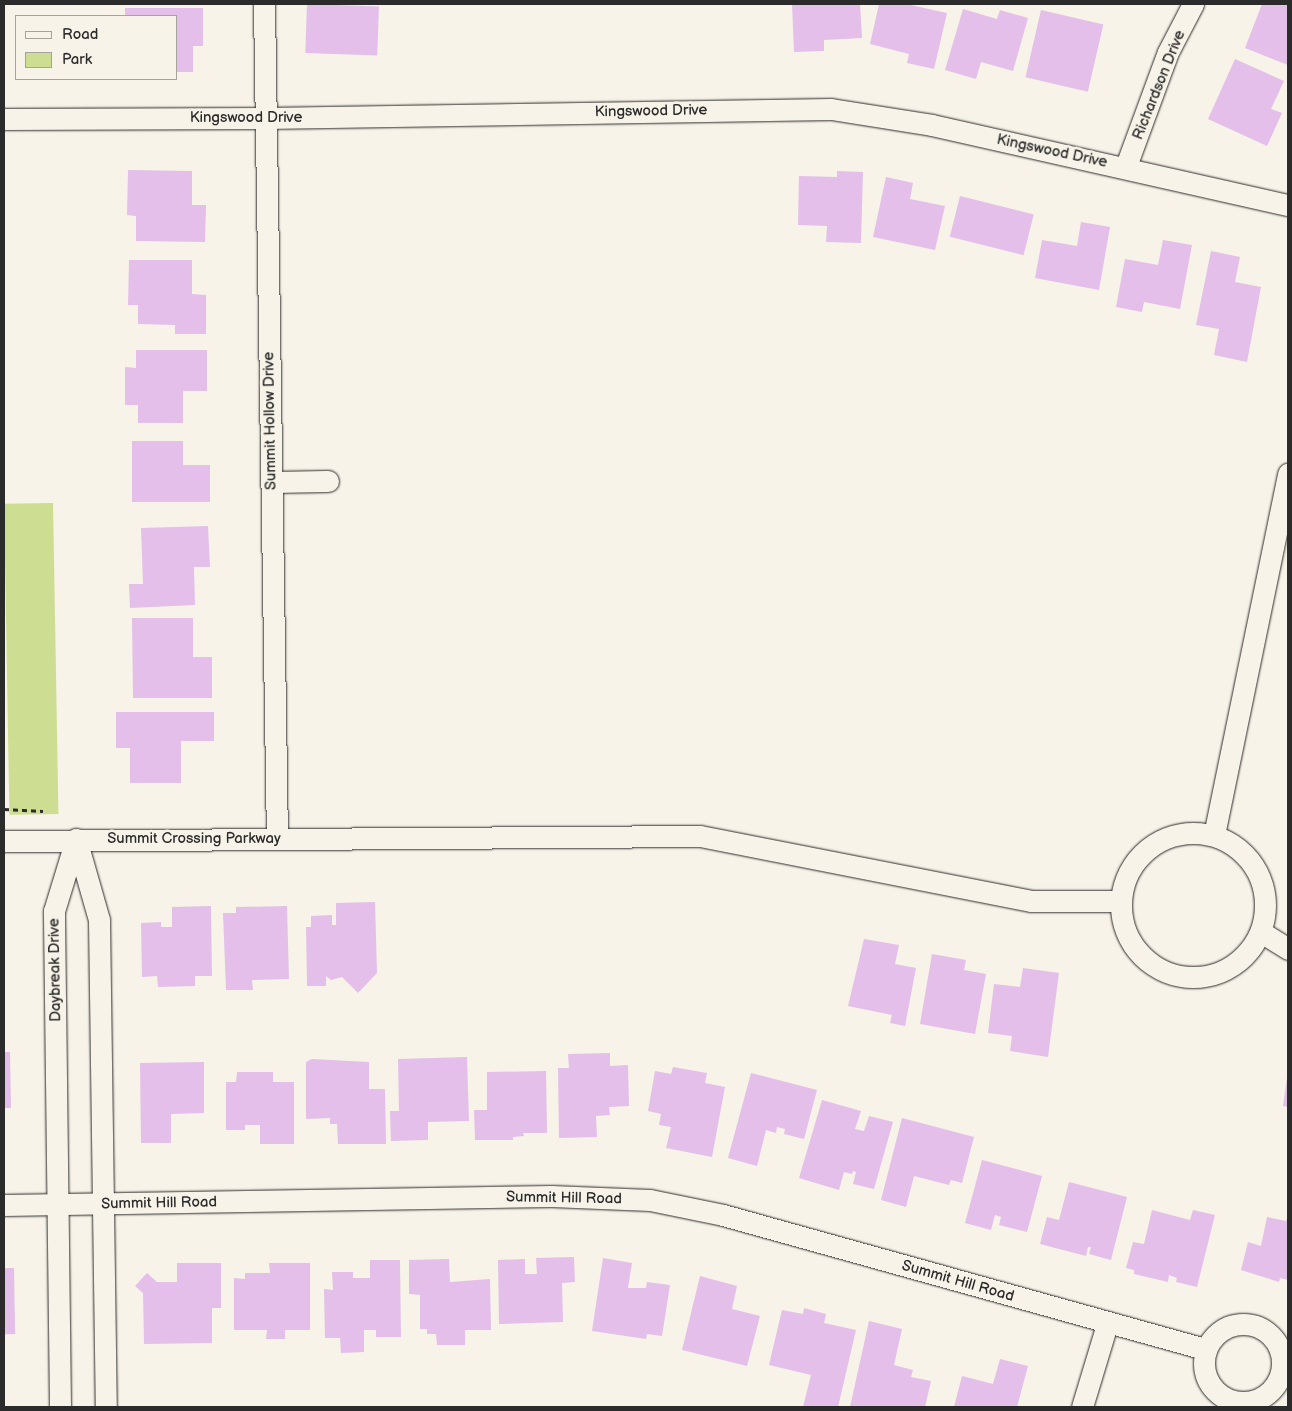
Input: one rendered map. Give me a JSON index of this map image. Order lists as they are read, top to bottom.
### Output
{
  "streets": {
    "street": [
      "Richardson Drive",
      "Kingswood Drive",
      "Summit Hollow Drive",
      "Summit Crossing Parkway",
      "Daybreak Drive",
      "Summit Hill Road"
    ]
  },
  "crossings": [
    ["Richardson Drive", "Kingswood Drive"],
    ["Kingswood Drive", "Summit Hollow Drive"],
    ["Summit Hollow Drive", "Summit Crossing Parkway"],
    ["Summit Crossing Parkway", "Daybreak Drive"],
    ["Daybreak Drive", "Summit Hill Road"]
  ],
  "legend": ["Road", "Park"]
}
